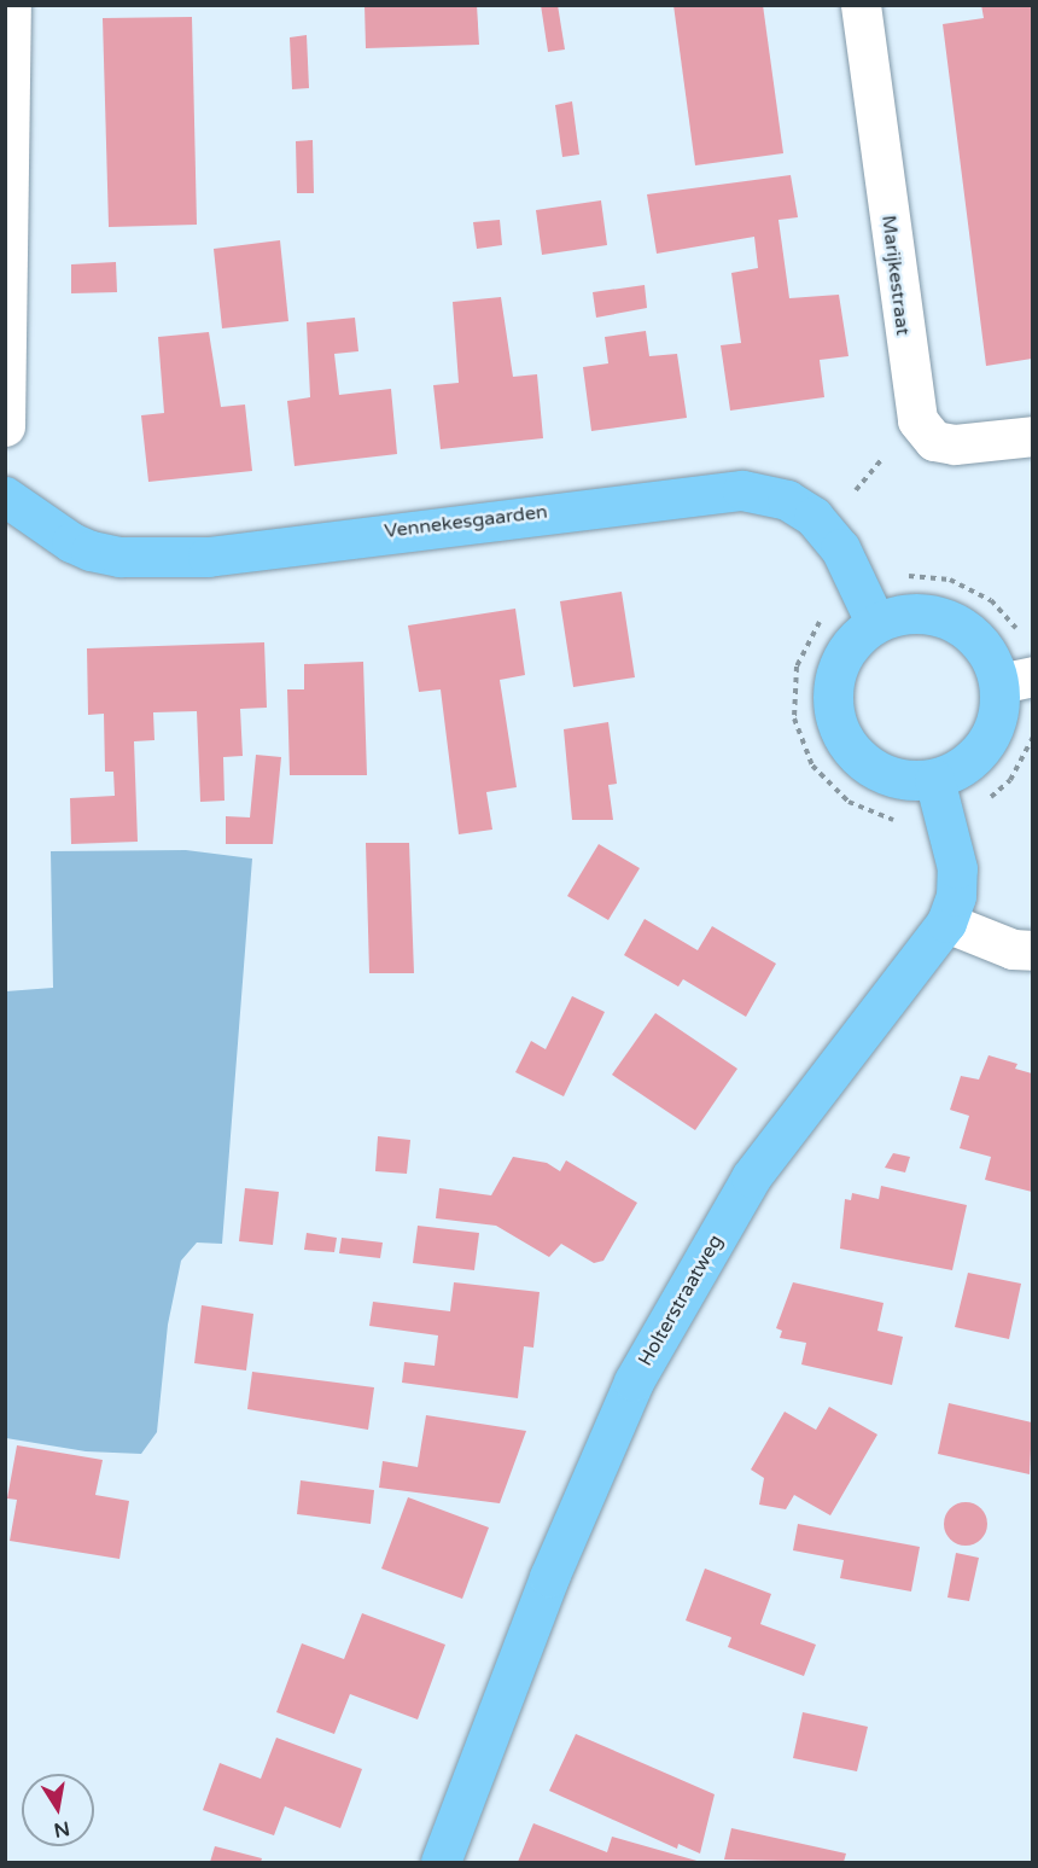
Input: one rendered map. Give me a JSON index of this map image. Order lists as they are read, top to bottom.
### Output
{
  "streets": {
    "main road": ["Vennekesgaarden", "Holterstraatweg"],
    "street": ["Marijkestraat"]
  },
  "crossings": [
    ["Vennekesgaarden", "Holterstraatweg"]
  ],
  "north": "bottom"
}
